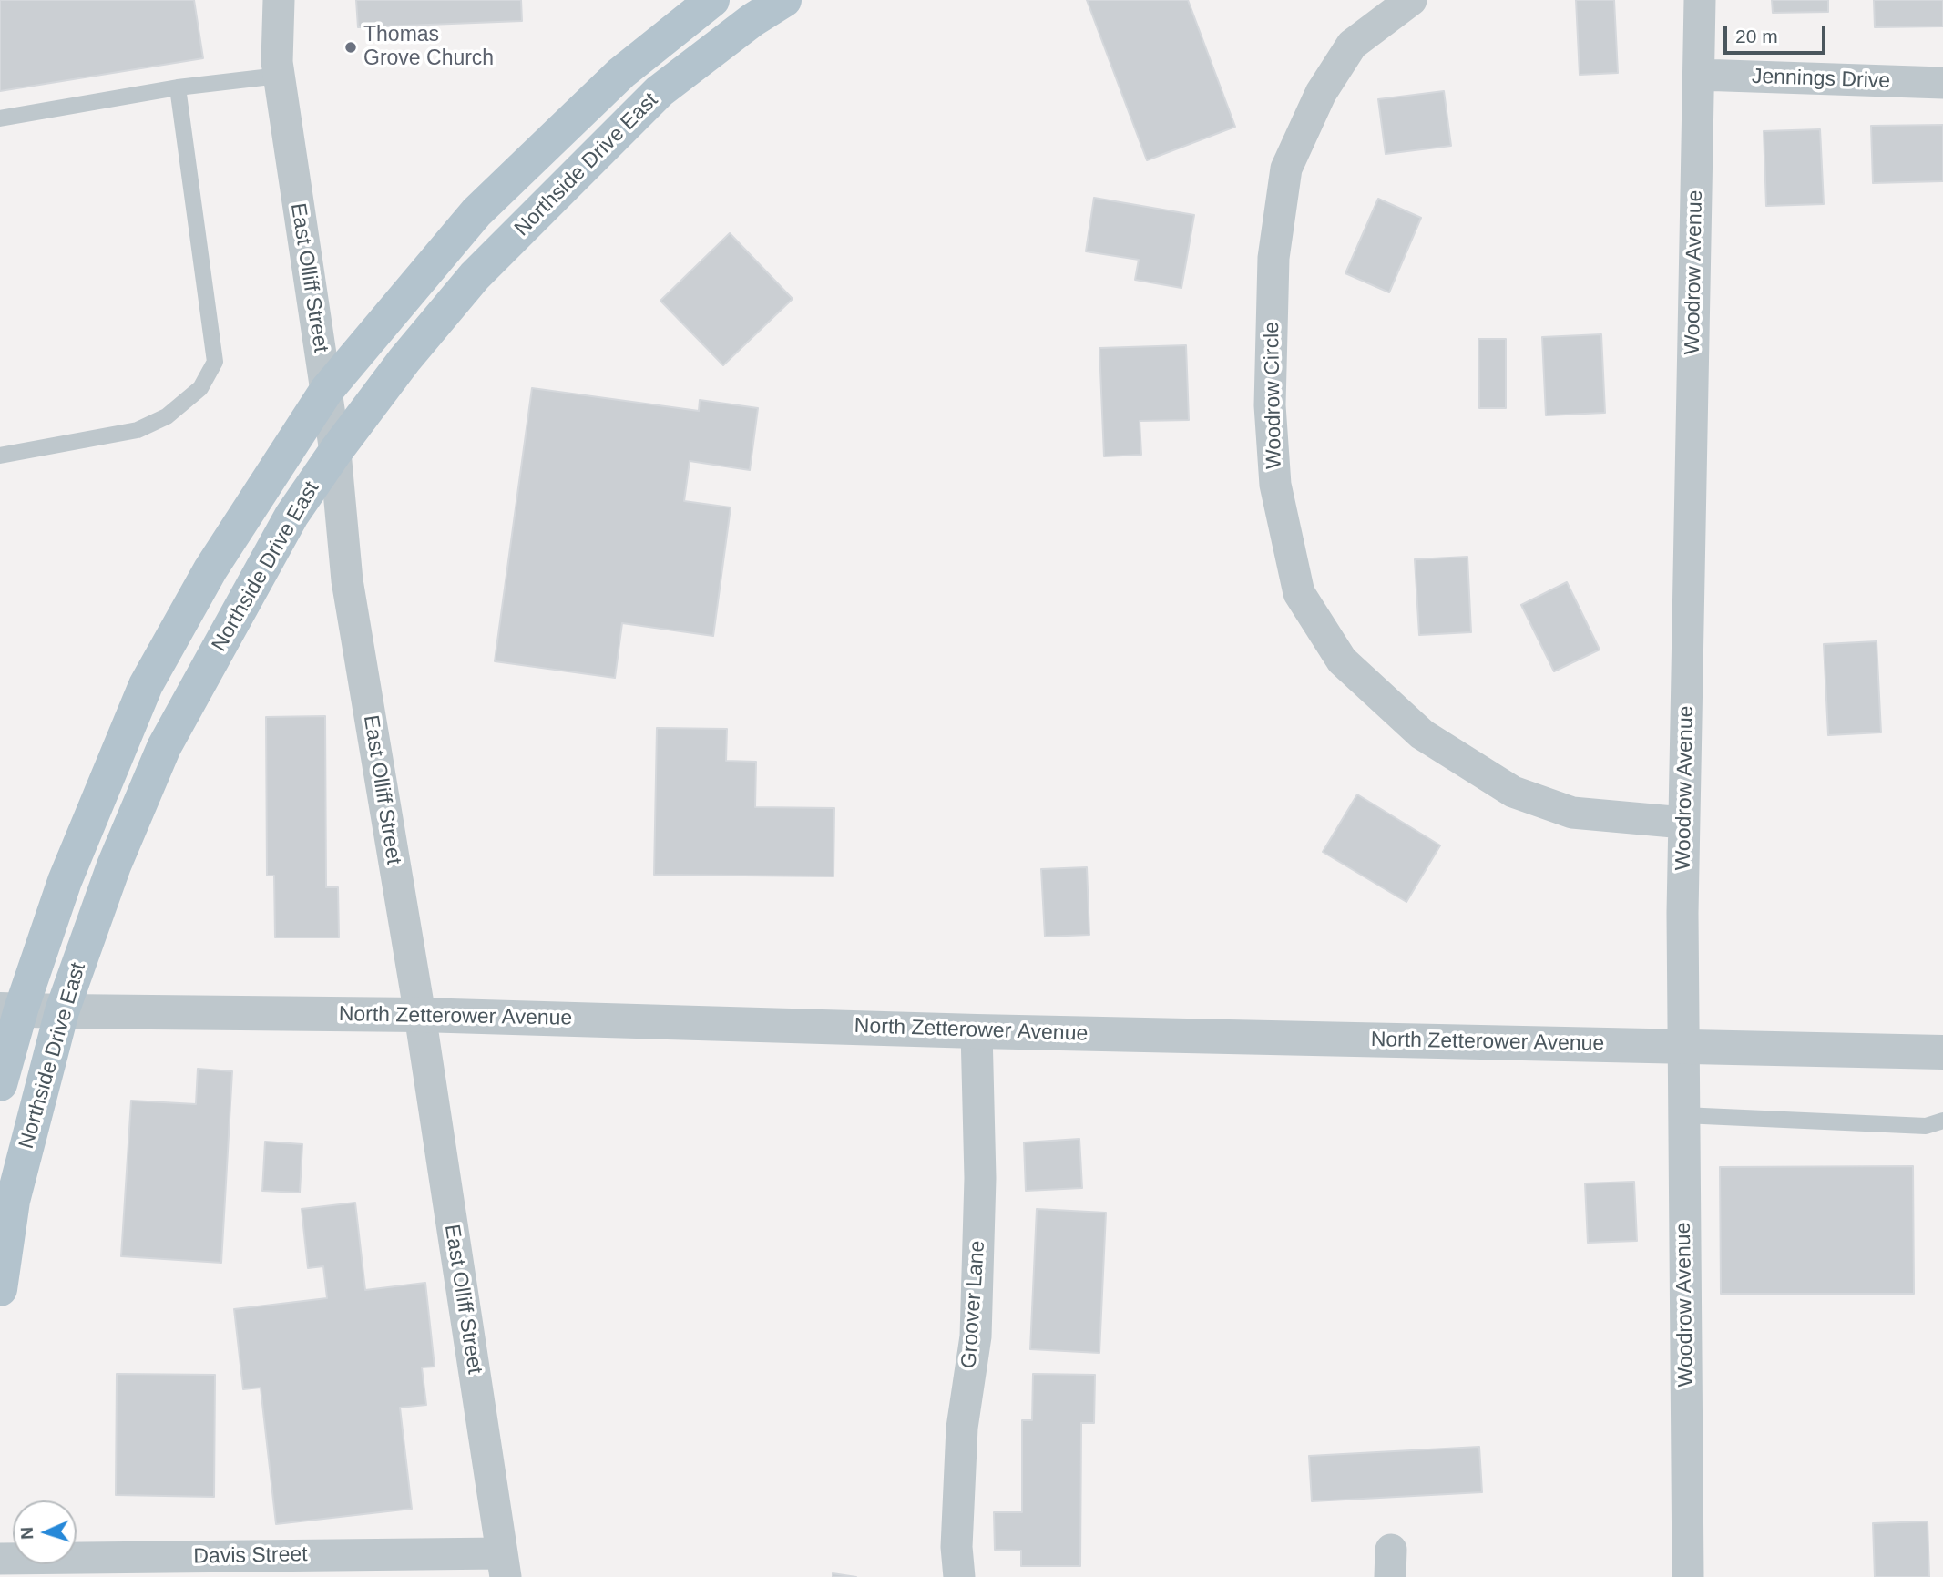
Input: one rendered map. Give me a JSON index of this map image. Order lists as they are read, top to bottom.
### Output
{
  "streets": {
    "main road": ["Northside Drive East"],
    "street": [
      "Jennings Drive",
      "Woodrow Avenue",
      "East Olliff Street",
      "Woodrow Circle",
      "North Zetterower Avenue",
      "Groover Lane",
      "Davis Street"
    ]
  },
  "crossings": [
    ["Jennings Drive", "Woodrow Avenue"],
    ["Northside Drive East", "East Olliff Street"],
    ["Northside Drive East", "North Zetterower Avenue"],
    ["Woodrow Avenue", "Woodrow Circle"],
    ["Woodrow Avenue", "North Zetterower Avenue"],
    ["East Olliff Street", "North Zetterower Avenue"],
    ["East Olliff Street", "Davis Street"],
    ["North Zetterower Avenue", "Groover Lane"]
  ],
  "places": ["Thomas Grove Church"],
  "scale_bar": "20 m",
  "north": "left"
}
